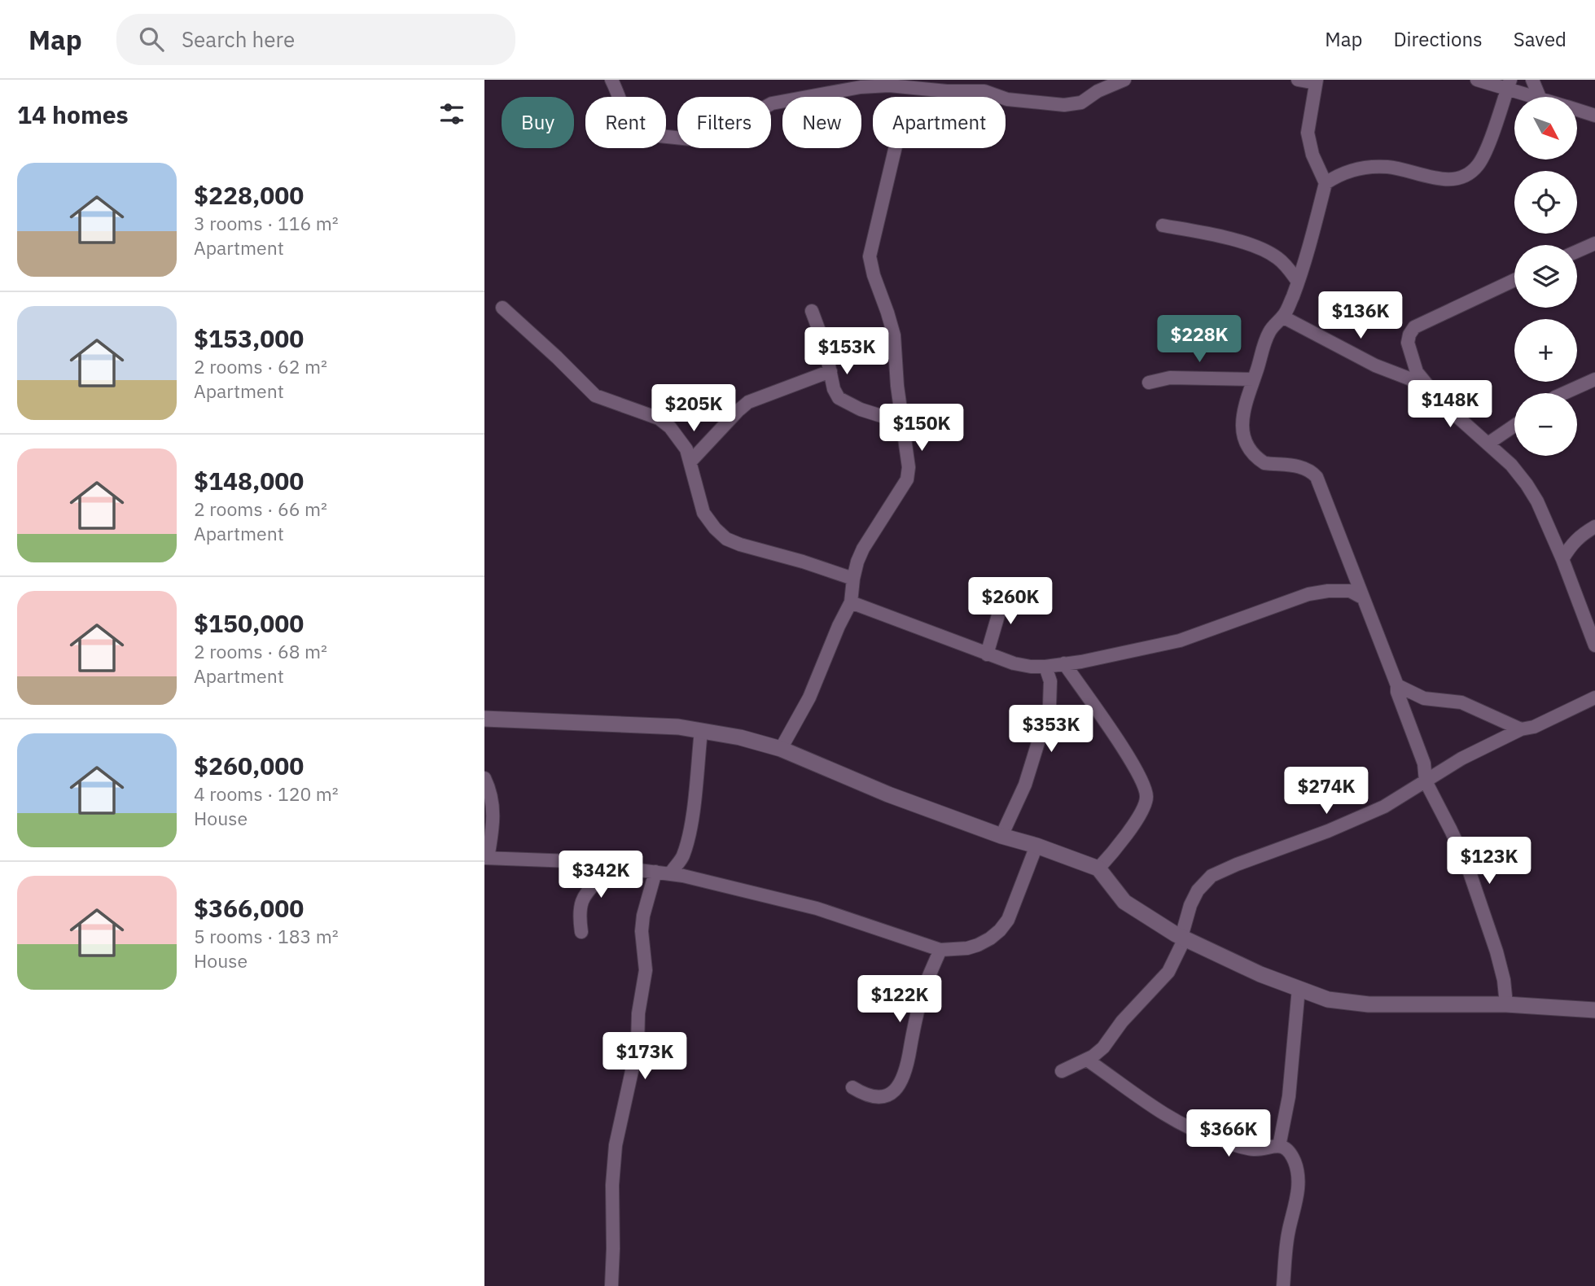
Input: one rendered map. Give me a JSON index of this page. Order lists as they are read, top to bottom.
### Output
{
  "north": "bottom right",
  "page": {
    "header": "Map",
    "search": "Search here",
    "nav": ["Map", "Directions", "Saved"],
    "heading": "14 homes",
    "map_buttons": ["+", "−"],
    "chip": [
      "Buy",
      "Rent",
      "Filters",
      "New",
      "Apartment"
    ],
    "list": [
      {
        "name": "$228,000",
        "note": "3 rooms · 116 m² · Apartment"
      },
      {
        "name": "$153,000",
        "note": "2 rooms · 62 m² · Apartment"
      },
      {
        "name": "$148,000",
        "note": "2 rooms · 66 m² · Apartment"
      },
      {
        "name": "$150,000",
        "note": "2 rooms · 68 m² · Apartment"
      },
      {
        "name": "$260,000",
        "note": "4 rooms · 120 m² · House"
      },
      {
        "name": "$366,000",
        "note": "5 rooms · 183 m² · House"
      }
    ],
    "price": [
      "$136K",
      "$228K",
      "$153K",
      "$148K",
      "$205K",
      "$150K",
      "$260K",
      "$353K",
      "$274K",
      "$123K",
      "$342K",
      "$122K",
      "$173K",
      "$366K"
    ]
  }
}
